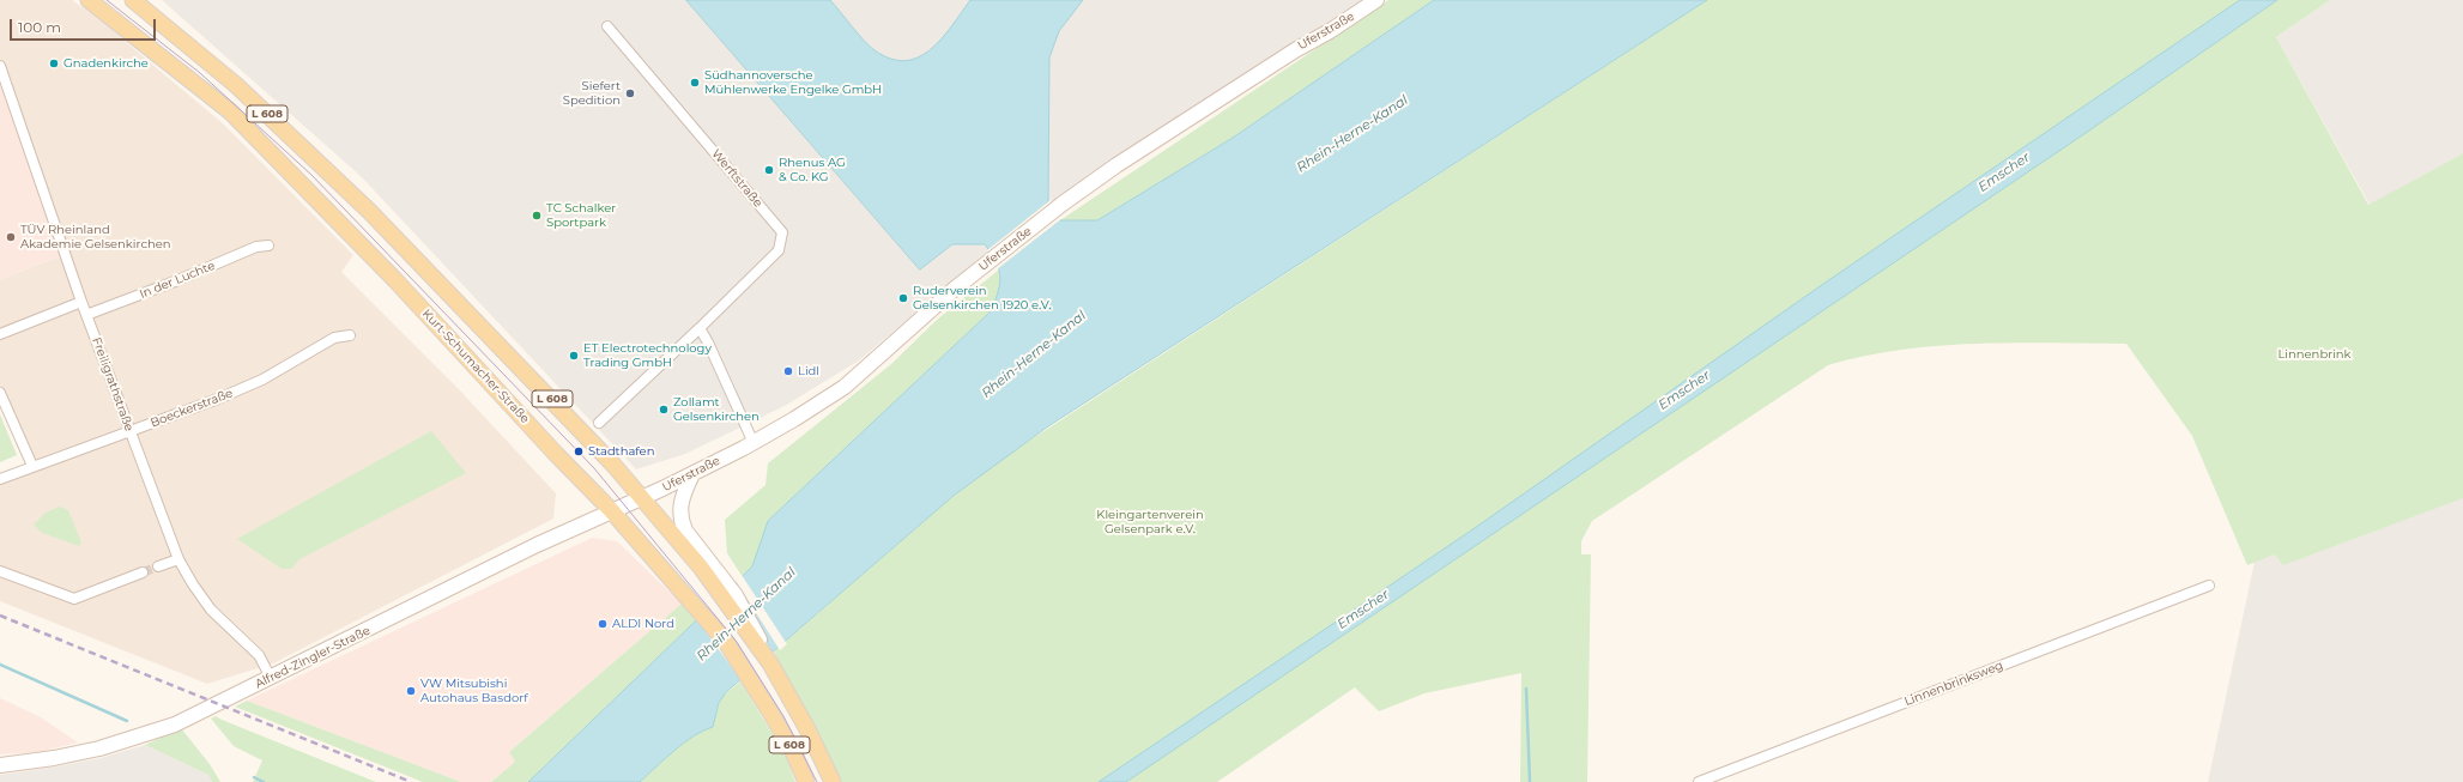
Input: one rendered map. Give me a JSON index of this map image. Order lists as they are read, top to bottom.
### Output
{
  "streets": {
    "main road": [
      "Uferstraße",
      "L 608",
      "Kurt-Schumacher-Straße",
      "Alfred-Zingler-Straße"
    ],
    "street": [
      "Werftstraße",
      "In der Luchte",
      "Freiligrathstraße",
      "Boeckerstraße",
      "Linnenbrinksweg"
    ]
  },
  "crossings": [
    ["Uferstraße", "L 608"],
    ["Uferstraße", "Kurt-Schumacher-Straße"],
    ["Uferstraße", "Alfred-Zingler-Straße"],
    ["In der Luchte", "Freiligrathstraße"],
    ["Kurt-Schumacher-Straße", "Alfred-Zingler-Straße"],
    ["Freiligrathstraße", "Boeckerstraße"],
    ["Freiligrathstraße", "Alfred-Zingler-Straße"]
  ],
  "water": ["Rhein-Herne-Kanal", "Emscher"],
  "parks": ["Linnenbrink", "Kleingartenverein Gelsenpark e.V."],
  "places": [
    "Gnadenkirche",
    "Südhannoversche Mühlenwerke Engelke GmbH",
    "Siefert Spedition",
    "Rhenus AG & Co. KG",
    "TC Schalker Sportpark",
    "TÜV Rheinland Akademie Gelsenkirchen",
    "Ruderverein Gelsenkirchen 1920 e.V.",
    "ET Electrotechnology Trading GmbH",
    "Lidl",
    "Zollamt Gelsenkirchen",
    "Stadthafen",
    "ALDI Nord",
    "VW Mitsubishi Autohaus Basdorf"
  ],
  "scale_bar": "100 m"
}
